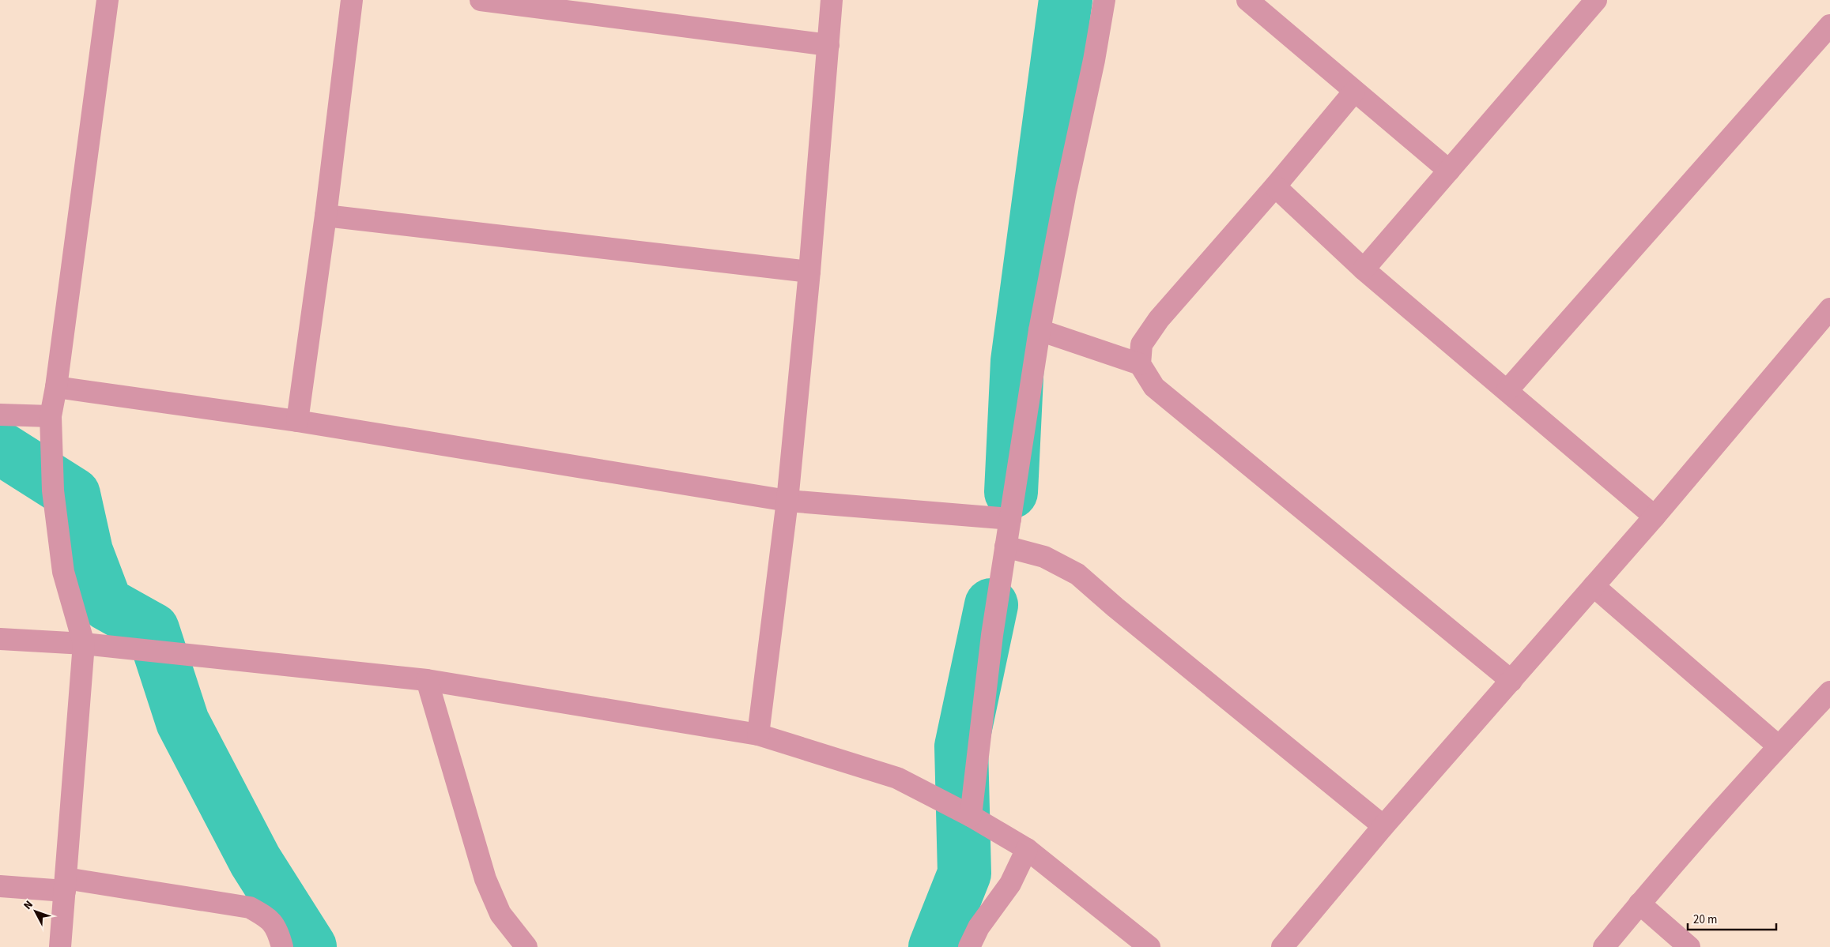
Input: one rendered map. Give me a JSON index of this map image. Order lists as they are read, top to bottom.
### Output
{
  "scale_bar": "20 m",
  "north": "top left"
}
